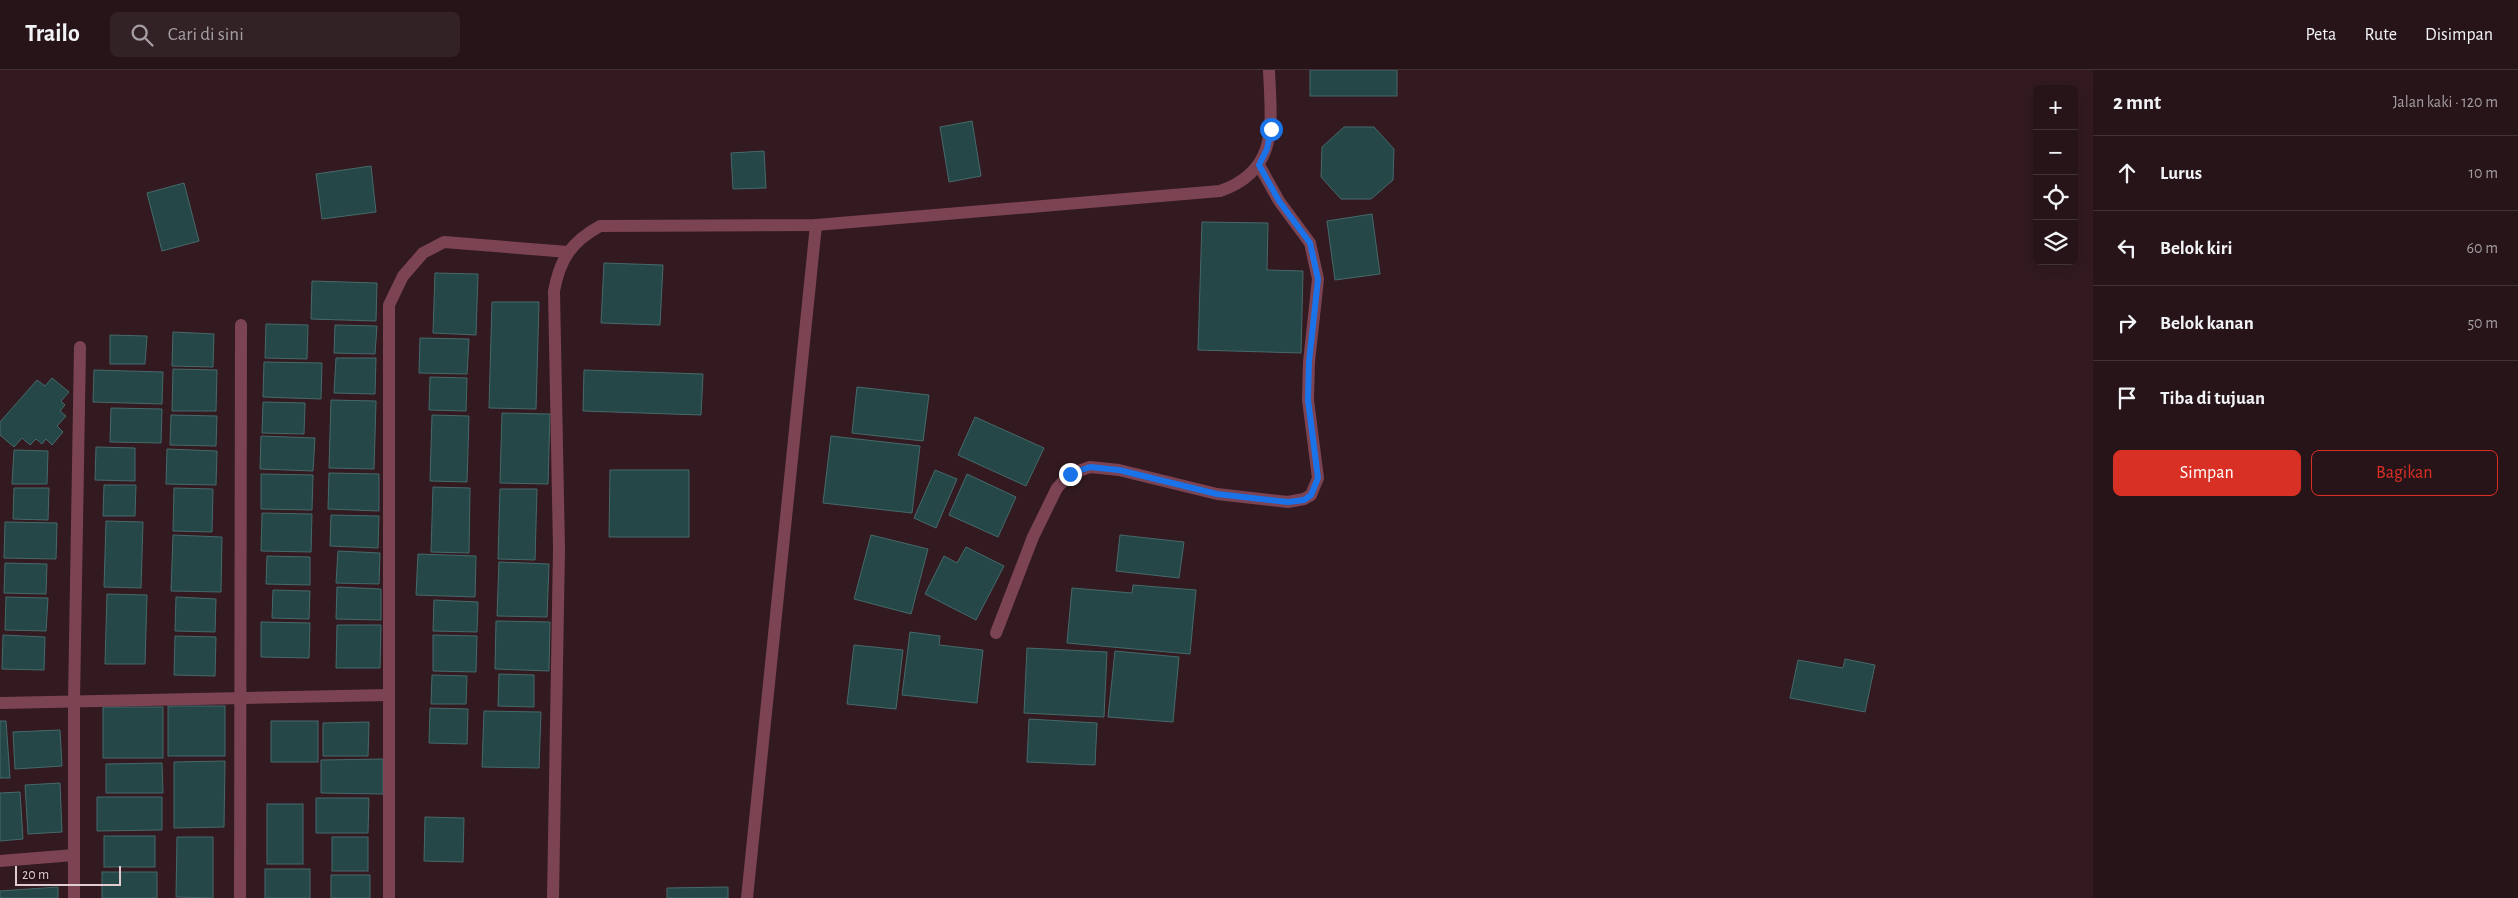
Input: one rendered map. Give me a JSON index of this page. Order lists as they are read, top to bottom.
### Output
{
  "scale_bar": "20 m",
  "page": {
    "header": "Trailo",
    "search": "Cari di sini",
    "nav": ["Peta", "Rute", "Disimpan"],
    "heading": ["2 mnt", "Jalan kaki · 120 m"],
    "map_buttons": ["+", "−"],
    "list": [
      ["Lurus", "10 m"],
      ["Belok kiri", "60 m"],
      ["Belok kanan", "50 m"],
      "Tiba di tujuan"
    ],
    "buttons": ["Simpan", "Bagikan"],
    "scale": "20 m"
  }
}
